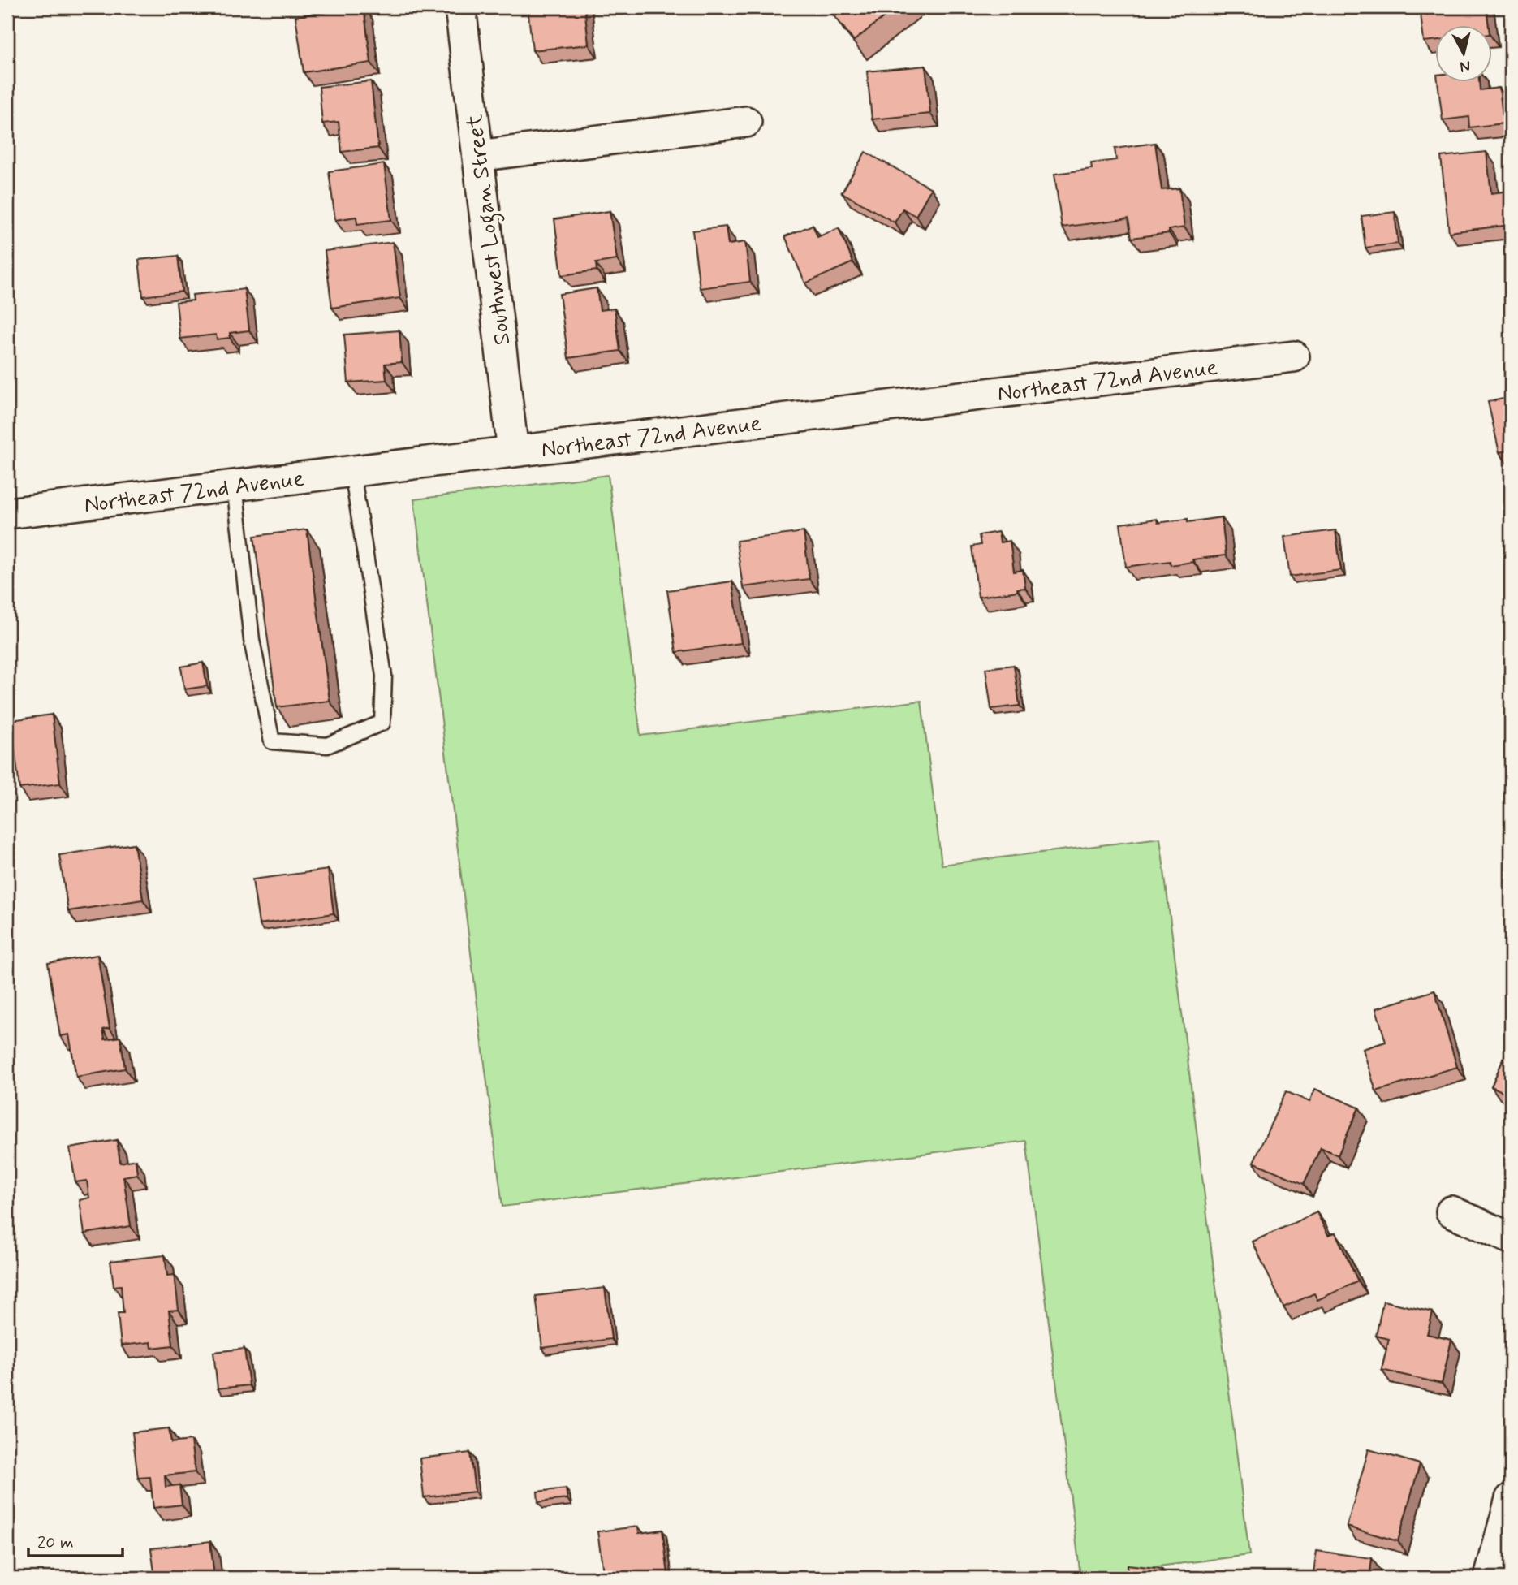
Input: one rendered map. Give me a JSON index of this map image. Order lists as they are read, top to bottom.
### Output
{
  "streets": {
    "street": ["Southwest Logan Street", "Northeast 72nd Avenue"]
  },
  "crossings": [
    ["Southwest Logan Street", "Northeast 72nd Avenue"]
  ],
  "scale_bar": "20 m",
  "north": "bottom"
}
